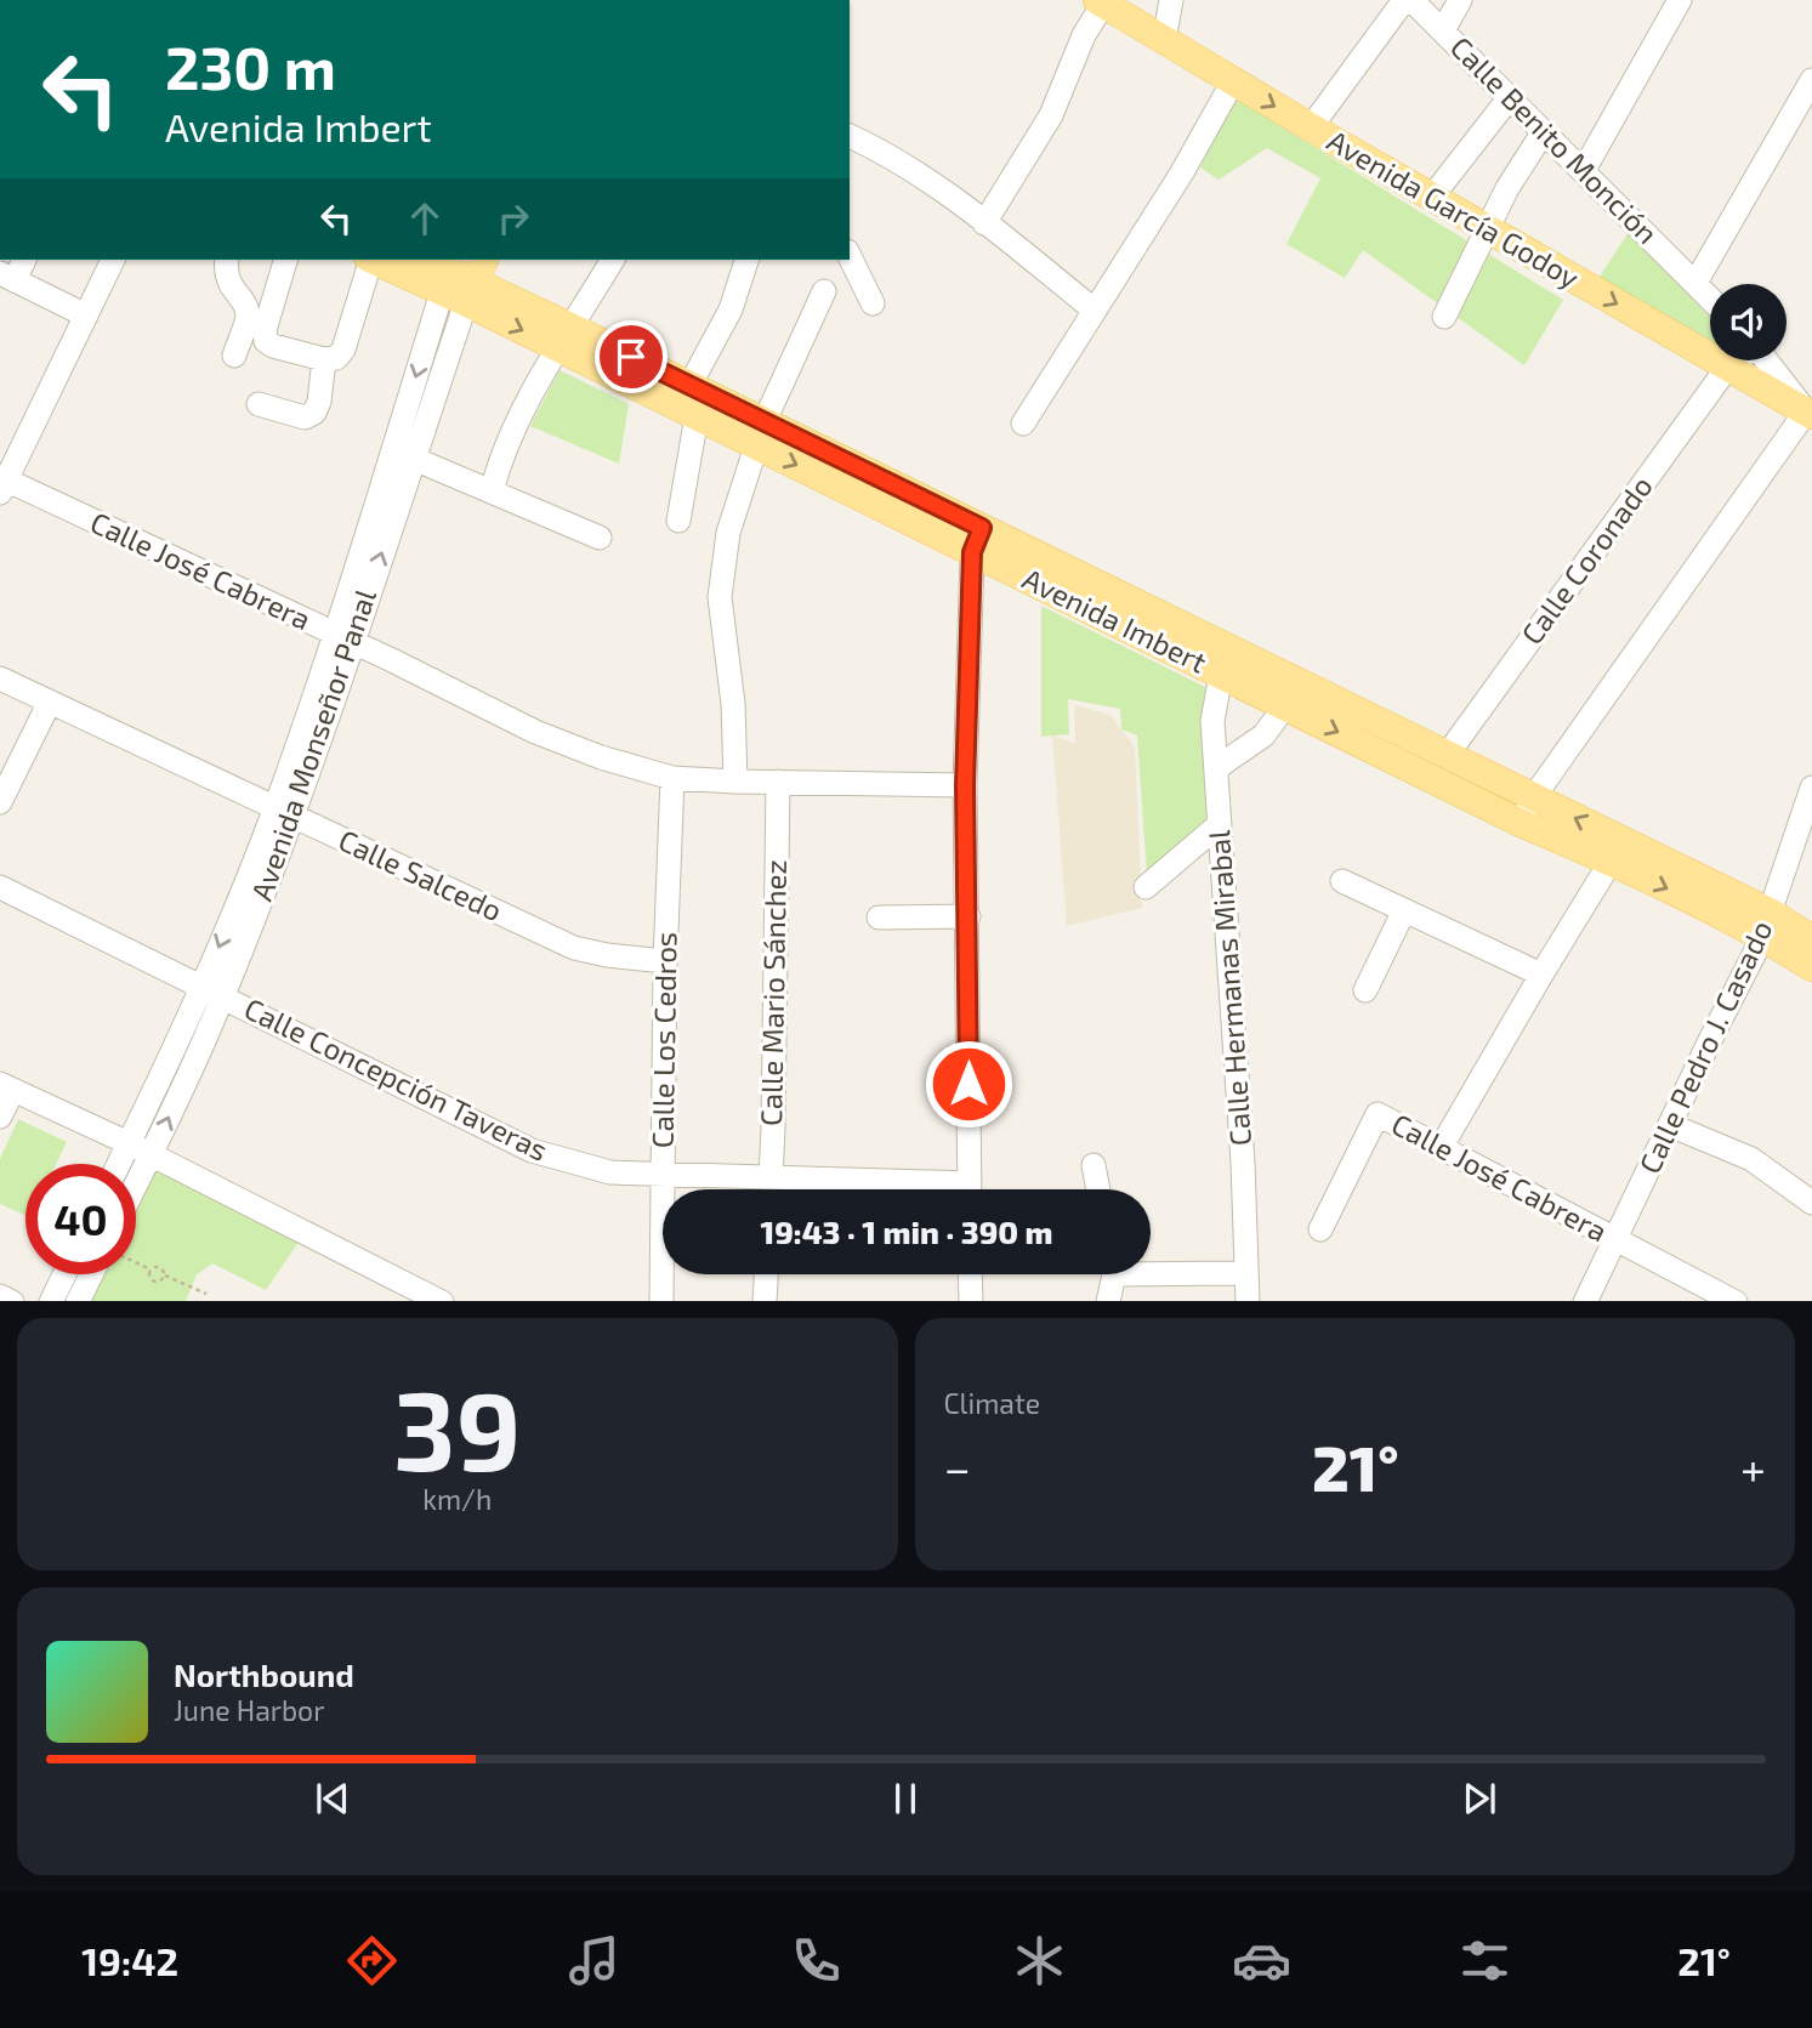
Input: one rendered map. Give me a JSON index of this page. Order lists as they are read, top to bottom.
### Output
{
  "streets": {
    "main road": ["Avenida García Godoy", "Avenida Imbert"],
    "street": [
      "Calle Benito Monción",
      "Calle Coronado",
      "Calle José Cabrera",
      "Avenida Monseñor Panal",
      "Calle Salcedo",
      "Calle Hermanas Mirabal",
      "Calle Mario Sánchez",
      "Calle Los Cedros",
      "Calle Pedro J. Casado",
      "Calle Concepción Taveras"
    ]
  },
  "crossings": [
    ["Avenida García Godoy", "Calle Coronado"],
    ["Calle Coronado", "Avenida Imbert"],
    ["Calle José Cabrera", "Avenida Monseñor Panal"],
    ["Calle José Cabrera", "Calle Mario Sánchez"],
    ["Calle José Cabrera", "Calle Los Cedros"],
    ["Calle José Cabrera", "Calle Pedro J. Casado"],
    ["Avenida Imbert", "Avenida Monseñor Panal"],
    ["Avenida Imbert", "Calle Hermanas Mirabal"],
    ["Avenida Imbert", "Calle Pedro J. Casado"],
    ["Avenida Monseñor Panal", "Calle Salcedo"],
    ["Avenida Monseñor Panal", "Calle Concepción Taveras"],
    ["Calle Salcedo", "Calle Los Cedros"],
    ["Calle Mario Sánchez", "Calle Concepción Taveras"],
    ["Calle Los Cedros", "Calle Concepción Taveras"]
  ],
  "one_way": ["Avenida García Godoy"],
  "page": {
    "turn": ["230 m", "Avenida Imbert"],
    "limit": "40",
    "trip": "19:43 · 1 min · 390 m",
    "tile": [
      ["39", "km/h"],
      "Climate"
    ],
    "heat": ["−", "21°", "+"],
    "song": ["Northbound", "June Harbor"],
    "tabs": ["19:42", "21°"]
  }
}
